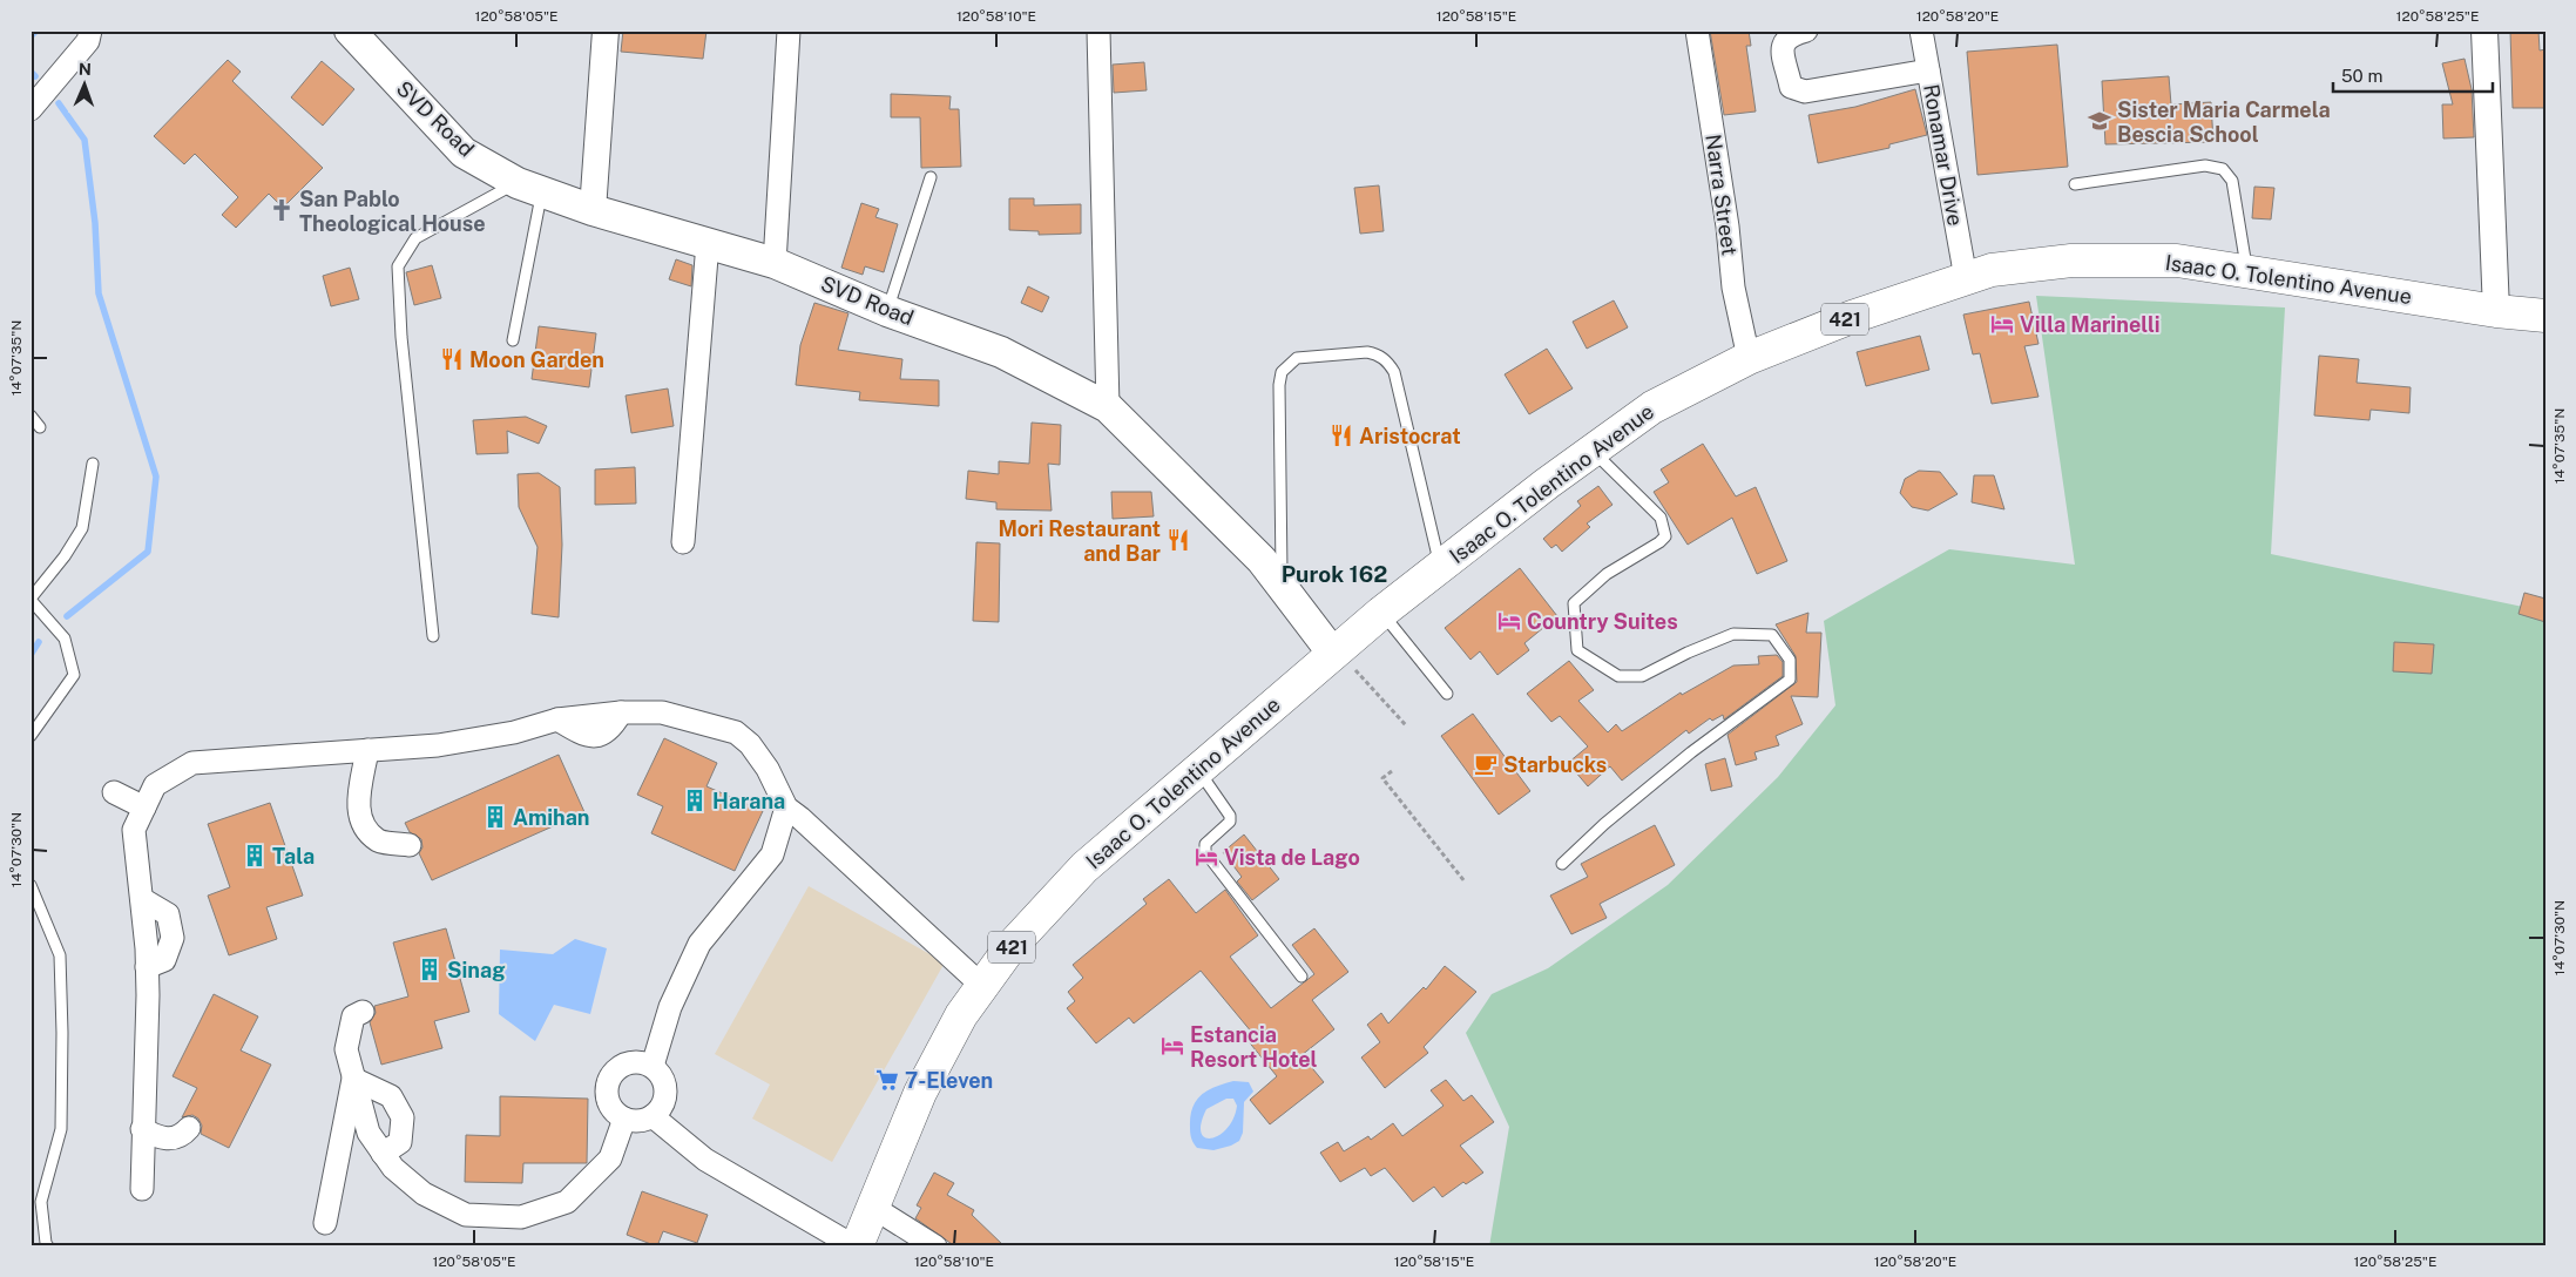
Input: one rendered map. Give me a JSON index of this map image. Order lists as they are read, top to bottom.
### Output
{
  "streets": {
    "main road": ["SVD Road", "Isaac O. Tolentino Avenue", "421"],
    "street": ["Ronamar Drive", "Narra Street"]
  },
  "crossings": [
    ["SVD Road", "Isaac O. Tolentino Avenue"],
    ["Ronamar Drive", "Isaac O. Tolentino Avenue"],
    ["Narra Street", "Isaac O. Tolentino Avenue"]
  ],
  "districts": ["Purok 162"],
  "places": {
    "school or university": ["Sister Maria Carmela Bescia School"],
    "church": ["San Pablo Theological House"],
    "hotel": [
      "Villa Marinelli",
      "Country Suites",
      "Vista de Lago",
      "Estancia Resort Hotel"
    ],
    "restaurant": ["Moon Garden", "Aristocrat", "Mori Restaurant and Bar"],
    "cafe": ["Starbucks"],
    "building": [
      "Harana",
      "Amihan",
      "Tala",
      "Sinag"
    ],
    "supermarket": ["7-Eleven"]
  },
  "scale_bar": "50 m",
  "north": "top",
  "coordinates": [
    "120°58'05\"E",
    "120°58'10\"E",
    "120°58'15\"E",
    "120°58'20\"E",
    "120°58'25\"E",
    "14°07'35\"N",
    "14°07'30\"N"
  ]
}
